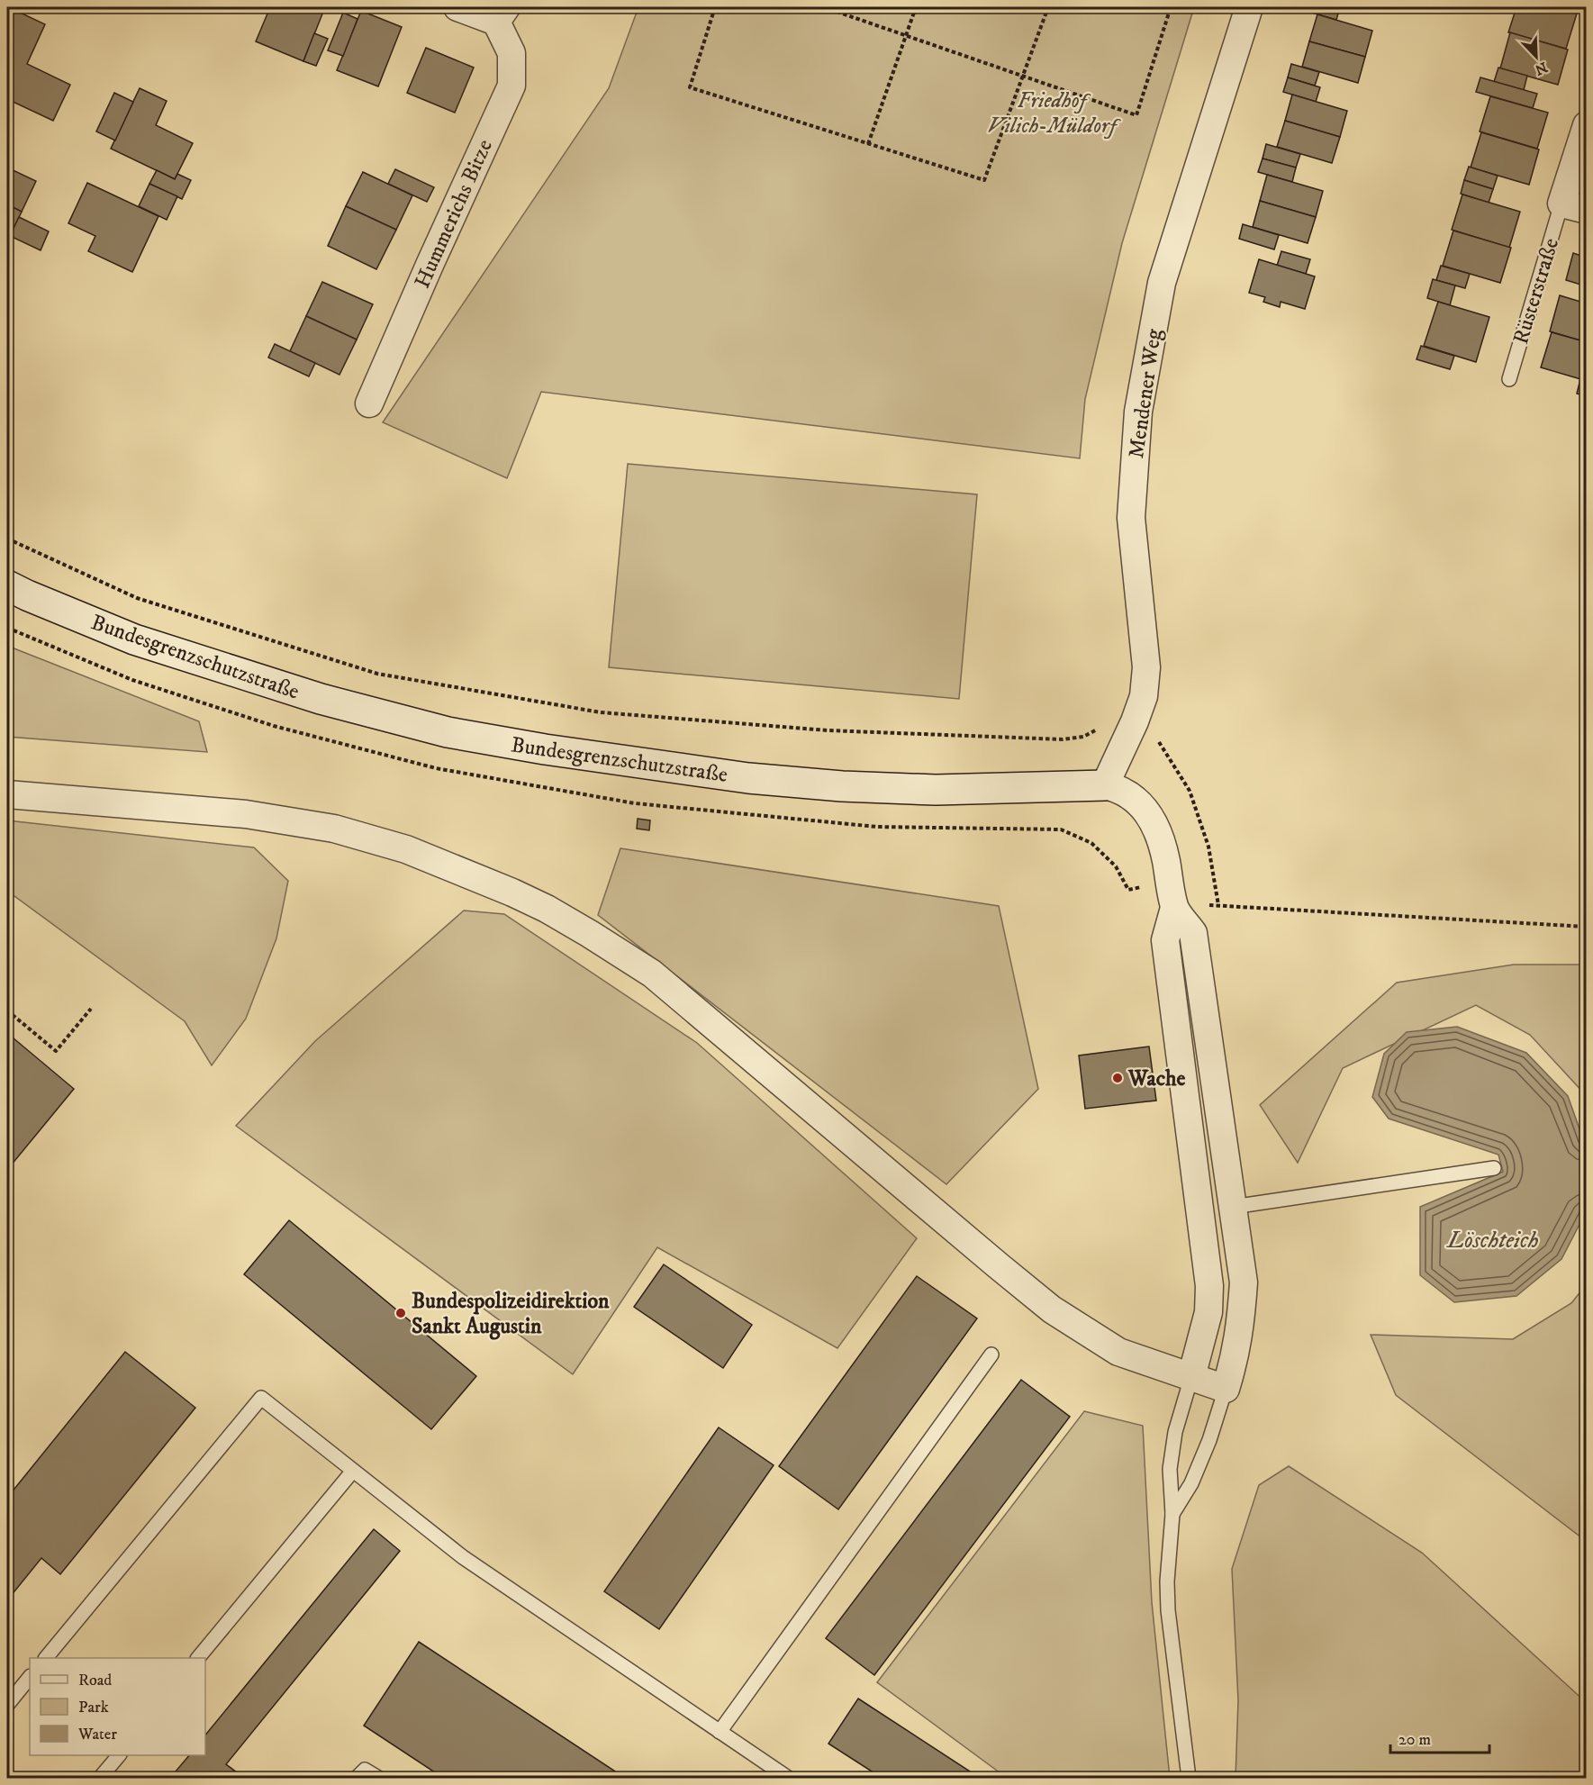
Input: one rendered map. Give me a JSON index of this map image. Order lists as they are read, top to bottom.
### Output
{
  "streets": {
    "street": [
      "Hummerichs Bitze",
      "Rüsterstraße",
      "Mendener Weg",
      "Bundesgrenzschutzstraße"
    ]
  },
  "crossings": [
    ["Mendener Weg", "Bundesgrenzschutzstraße"]
  ],
  "water": ["Löschteich"],
  "parks": ["Friedhof Vilich-Müldorf"],
  "places": ["Wache", "Bundespolizeidirektion Sankt Augustin"],
  "legend": ["Road", "Park", "Water"],
  "scale_bar": "20 m",
  "north": "bottom right"
}
